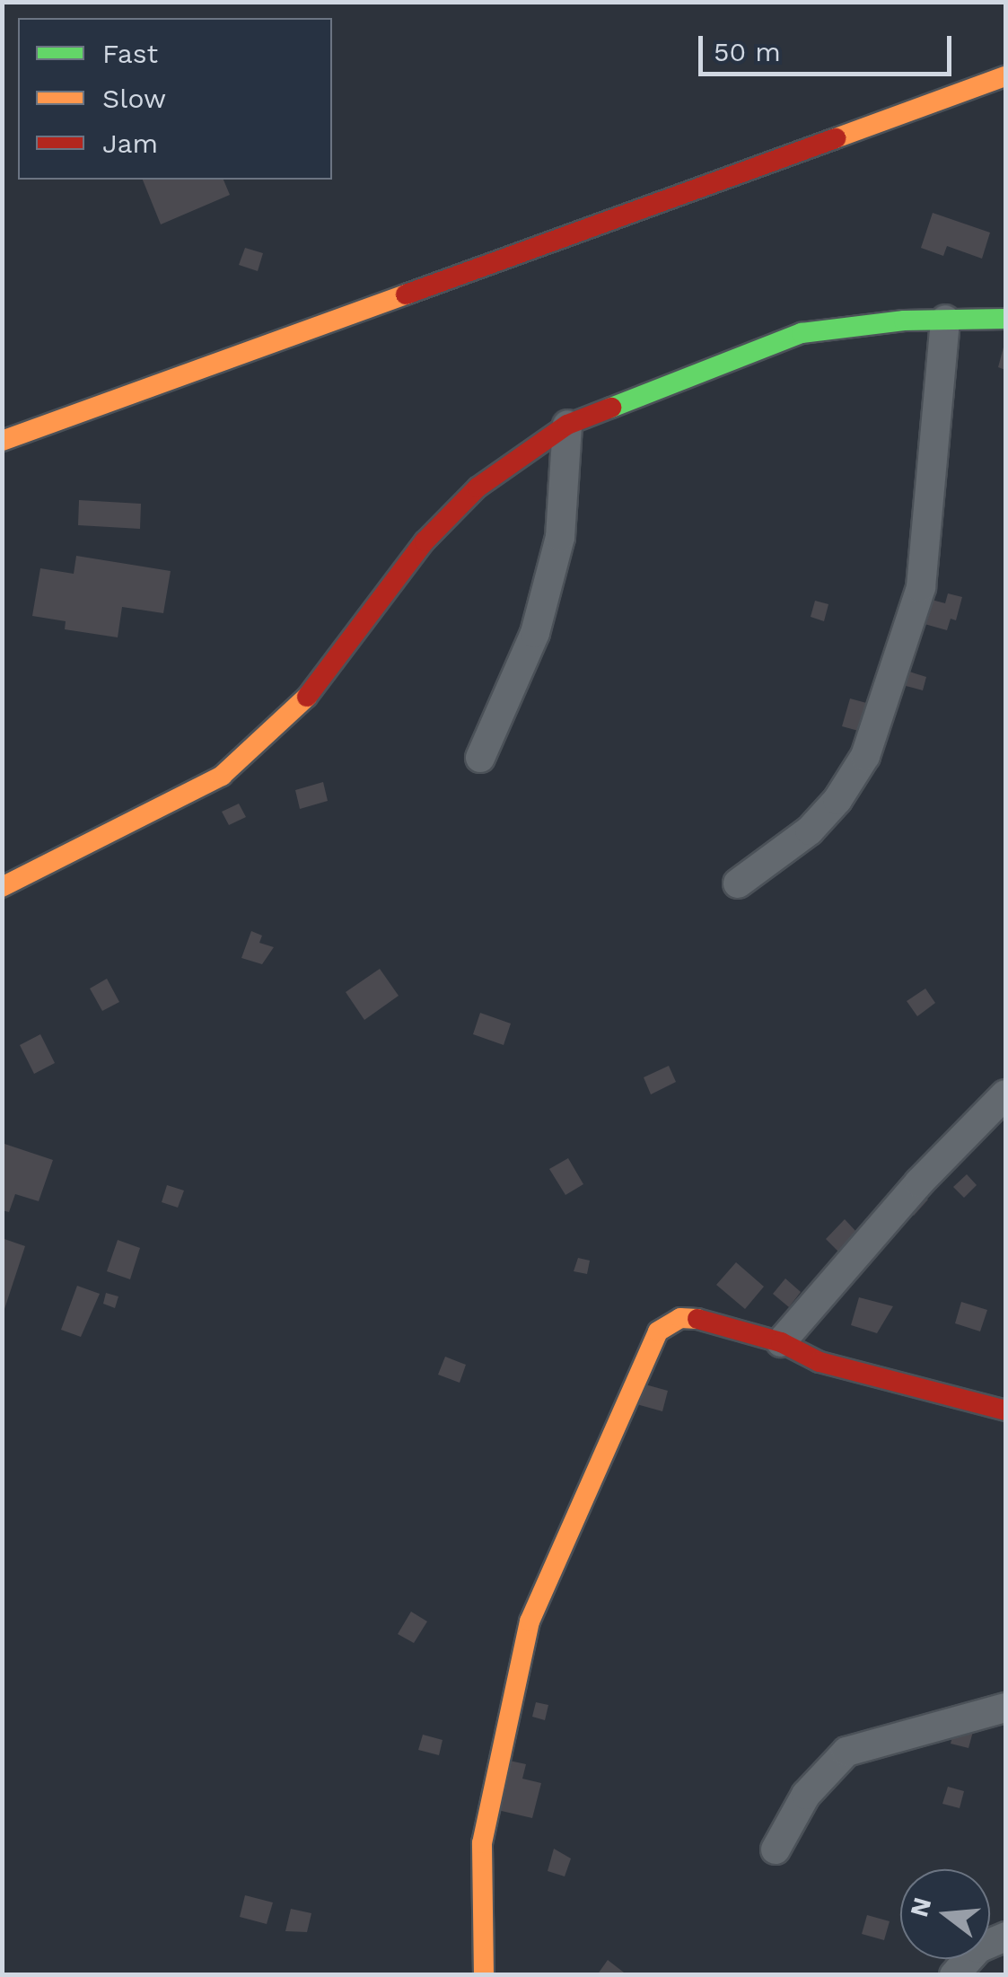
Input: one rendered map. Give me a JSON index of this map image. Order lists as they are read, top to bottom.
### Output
{
  "legend": ["Fast", "Slow", "Jam"],
  "scale_bar": "50 m",
  "north": "left"
}
